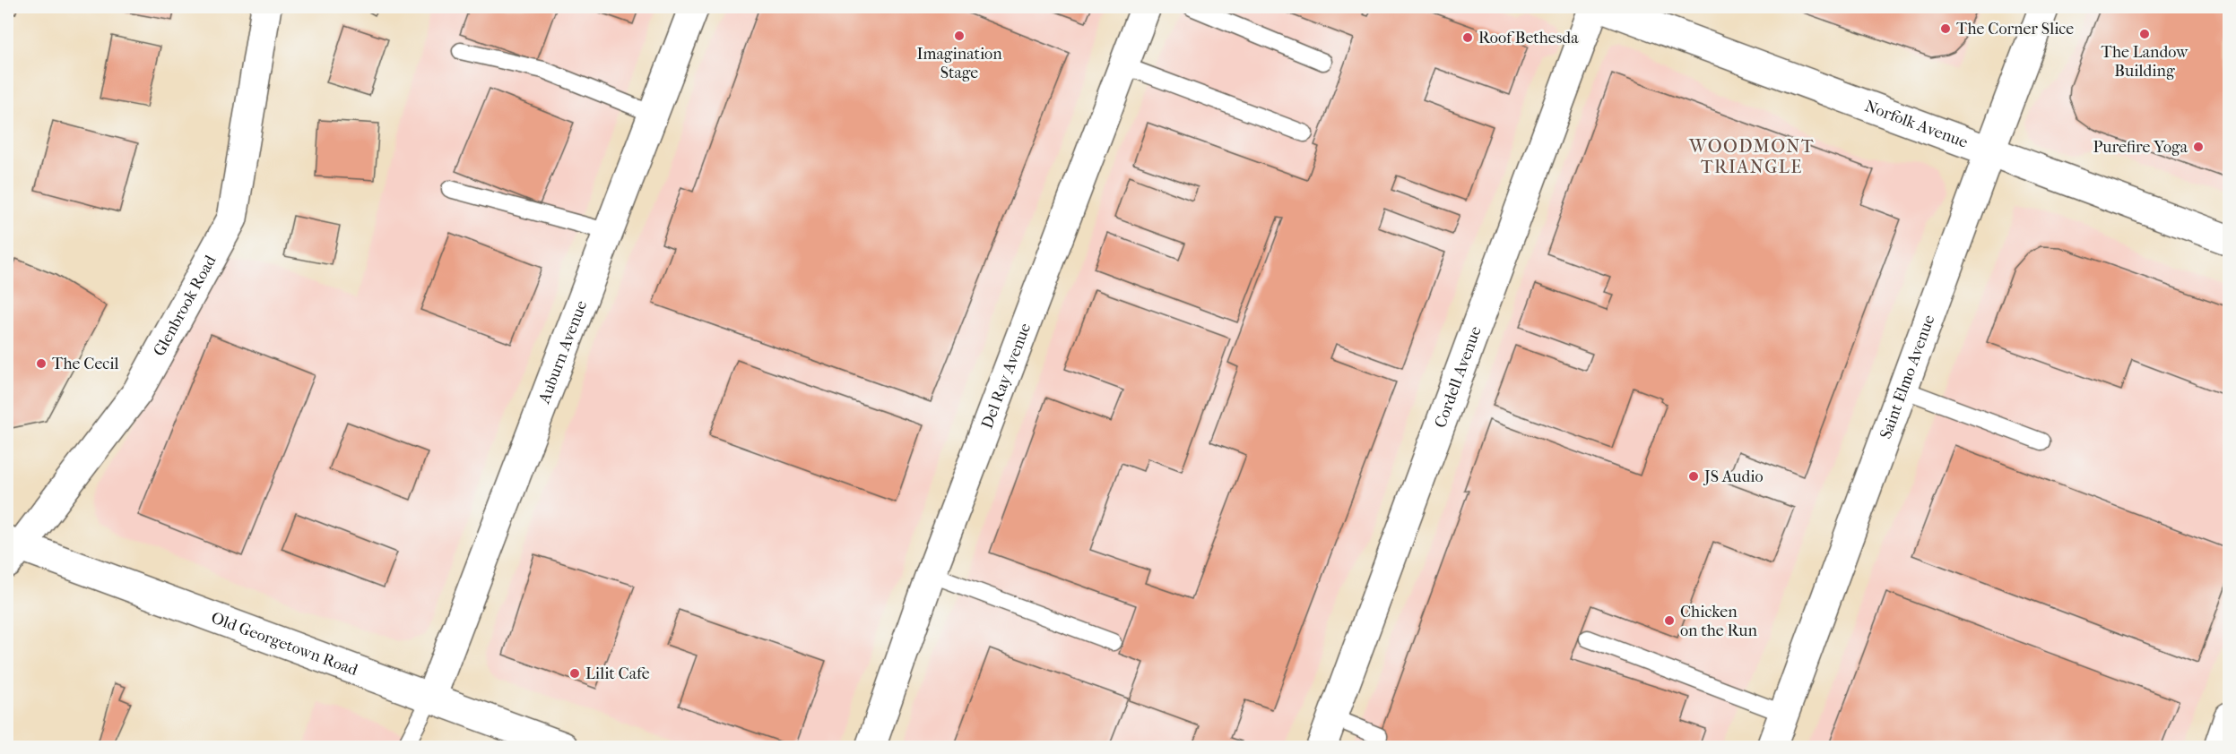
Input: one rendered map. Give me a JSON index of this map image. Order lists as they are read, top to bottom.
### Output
{
  "streets": {
    "street": [
      "Norfolk Avenue",
      "Glenbrook Road",
      "Auburn Avenue",
      "Del Ray Avenue",
      "Cordell Avenue",
      "Saint Elmo Avenue",
      "Old Georgetown Road"
    ]
  },
  "crossings": [
    ["Norfolk Avenue", "Saint Elmo Avenue"],
    ["Glenbrook Road", "Old Georgetown Road"],
    ["Auburn Avenue", "Old Georgetown Road"]
  ],
  "districts": ["WOODMONT TRIANGLE"],
  "places": [
    "The Corner Slice",
    "The Landow Building",
    "Imagination Stage",
    "Roof Bethesda",
    "Purefire Yoga",
    "The Cecil",
    "JS Audio",
    "Chicken on the Run",
    "Lilit Cafe"
  ]
}
